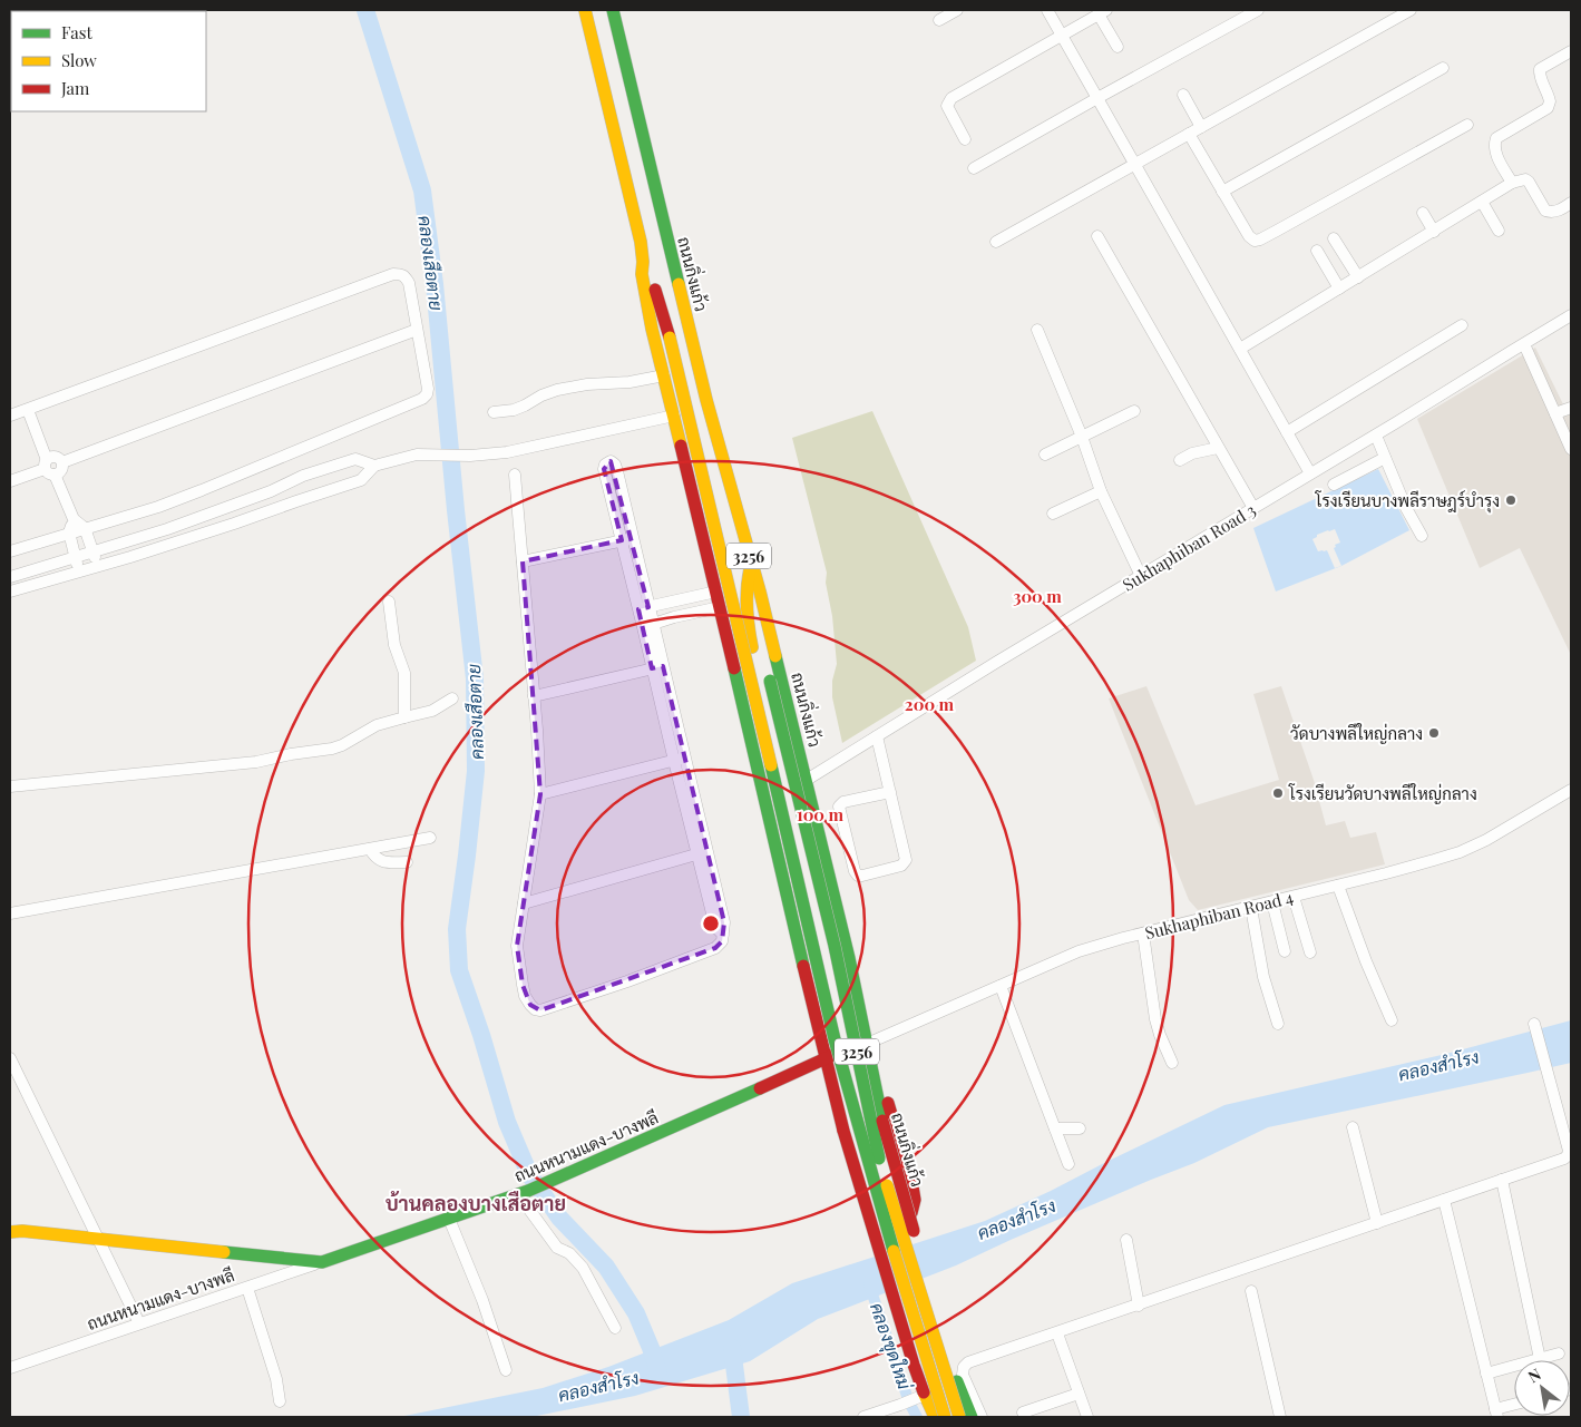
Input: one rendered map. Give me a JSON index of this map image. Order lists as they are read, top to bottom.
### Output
{
  "streets": {
    "main road": ["ถนนกิ่งแก้ว", "3256", "ถนนหนามแดง-บางพลี"],
    "street": ["Sukhaphiban Road 3", "Sukhaphiban Road 4"]
  },
  "crossings": [
    ["ถนนกิ่งแก้ว", "Sukhaphiban Road 3"],
    ["ถนนกิ่งแก้ว", "3256"],
    ["ถนนกิ่งแก้ว", "Sukhaphiban Road 4"],
    ["3256", "ถนนหนามแดง-บางพลี"]
  ],
  "districts": ["บ้านคลองบางเสือตาย"],
  "water": ["คลองเสือตาย", "คลองสำโรง", "คลองขุดใหม่"],
  "places": ["โรงเรียนบางพลีราษฎร์บำรุง", "วัดบางพลีใหญ่กลาง", "โรงเรียนวัดบางพลีใหญ่กลาง"],
  "legend": ["Fast", "Slow", "Jam"],
  "north": "top left",
  "rings": ["300 m", "200 m", "100 m"]
}
